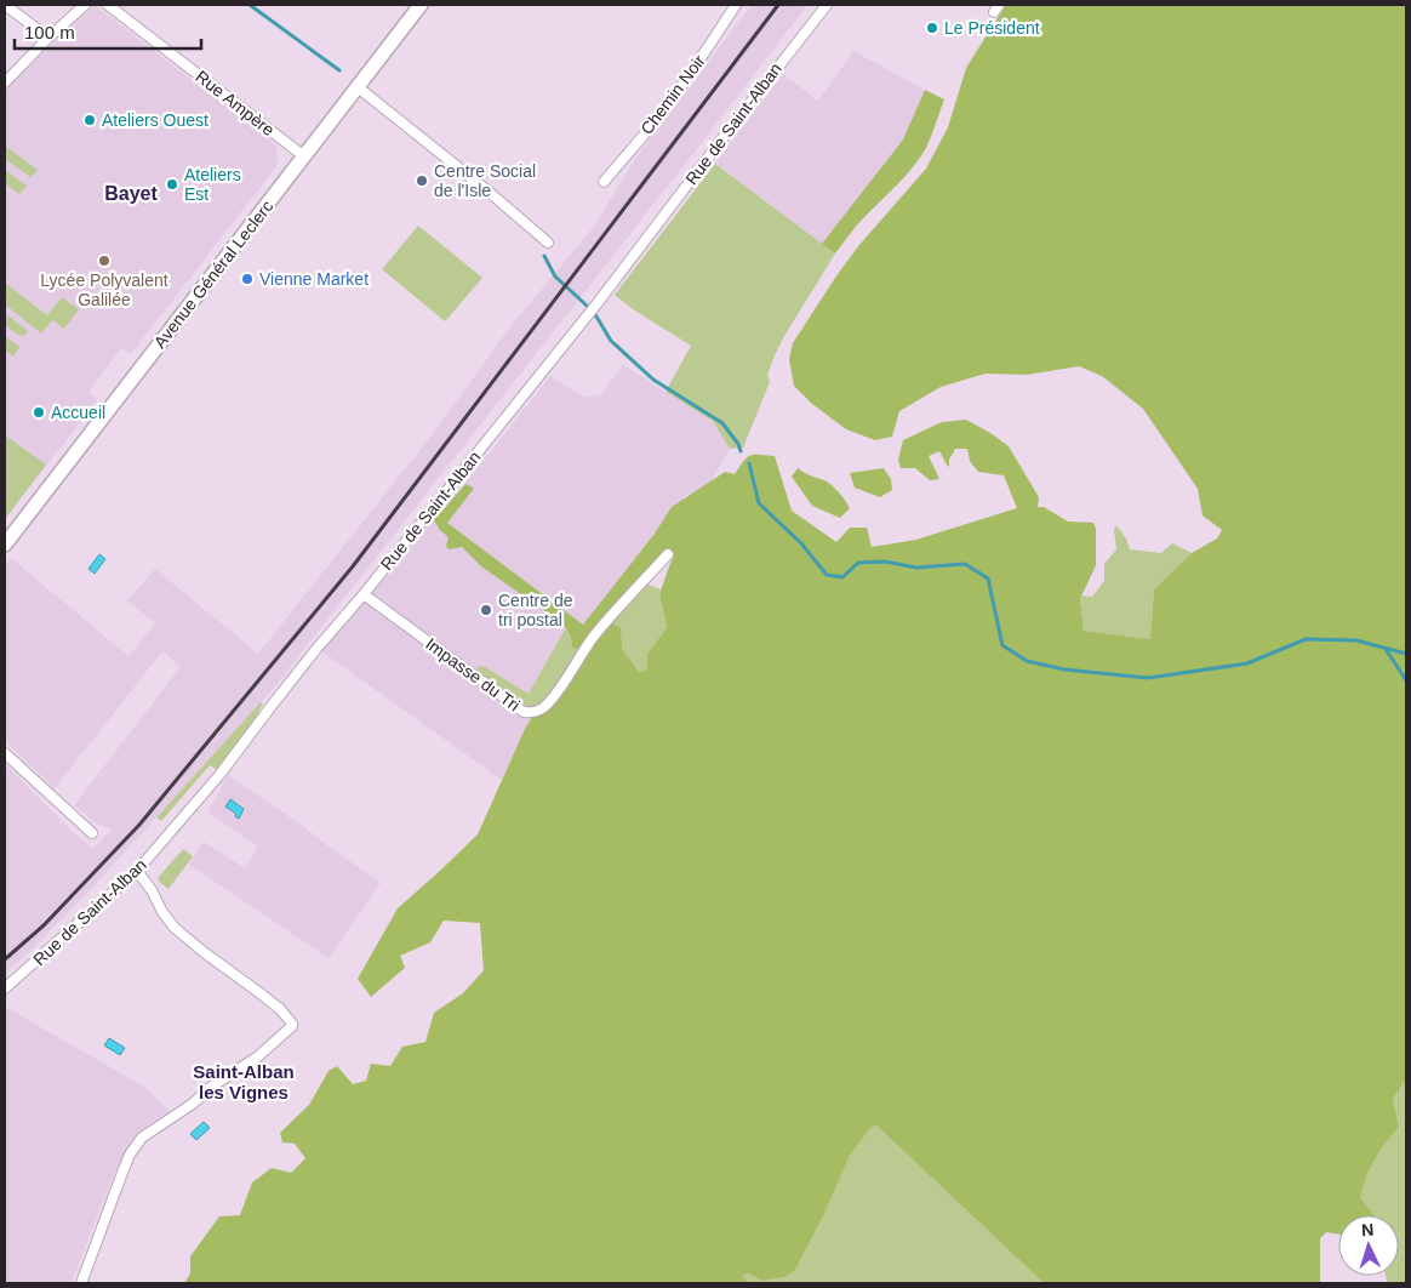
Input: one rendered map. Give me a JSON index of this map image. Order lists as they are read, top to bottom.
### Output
{
  "streets": {
    "main road": ["Avenue Général Leclerc"],
    "street": [
      "Chemin Noir",
      "Rue Ampère",
      "Rue de Saint-Alban",
      "Impasse du Tri"
    ]
  },
  "crossings": [
    ["Rue Ampère", "Avenue Général Leclerc"],
    ["Rue de Saint-Alban", "Impasse du Tri"]
  ],
  "districts": ["Bayet", "Saint-Alban les Vignes"],
  "places": [
    "Le Président",
    "Ateliers Ouest",
    "Centre Social de l'Isle",
    "Ateliers Est",
    "Lycée Polyvalent Galilée",
    "Vienne Market",
    "Accueil",
    "Centre de tri postal"
  ],
  "scale_bar": "100 m",
  "north": "top"
}
